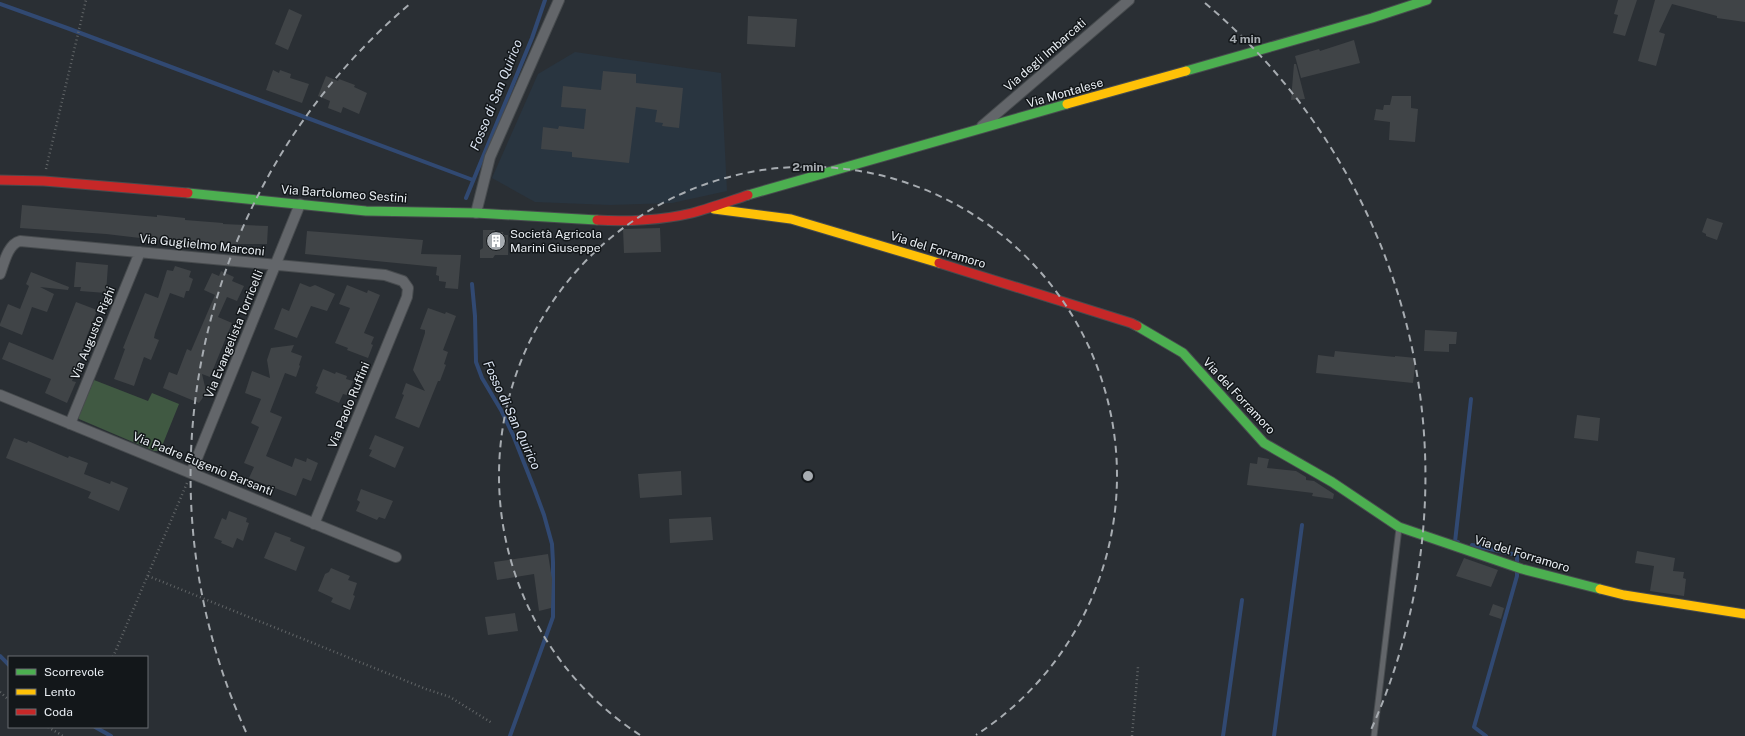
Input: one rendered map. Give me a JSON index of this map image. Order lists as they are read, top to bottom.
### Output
{
  "streets": {
    "main road": ["Via Montalese", "Via Bartolomeo Sestini", "Via del Forramoro"],
    "street": [
      "Via degli Imbarcati",
      "Via Guglielmo Marconi",
      "Via Augusto Righi",
      "Via Evangelista Torricelli",
      "Via Paolo Ruffini",
      "Via Padre Eugenio Barsanti"
    ]
  },
  "crossings": [
    ["Via degli Imbarcati", "Via Montalese"],
    ["Via Montalese", "Via Bartolomeo Sestini"],
    ["Via Montalese", "Via del Forramoro"],
    ["Via Bartolomeo Sestini", "Via del Forramoro"],
    ["Via Bartolomeo Sestini", "Via Evangelista Torricelli"],
    ["Via Guglielmo Marconi", "Via Augusto Righi"],
    ["Via Guglielmo Marconi", "Via Evangelista Torricelli"],
    ["Via Guglielmo Marconi", "Via Paolo Ruffini"],
    ["Via Augusto Righi", "Via Padre Eugenio Barsanti"],
    ["Via Evangelista Torricelli", "Via Padre Eugenio Barsanti"],
    ["Via Paolo Ruffini", "Via Padre Eugenio Barsanti"]
  ],
  "water": ["Fosso di San Quirico"],
  "places": {
    "building": ["Società Agricola Marini Giuseppe"]
  },
  "legend": ["Scorrevole", "Lento", "Coda"],
  "rings": ["4 min", "2 min"]
}
